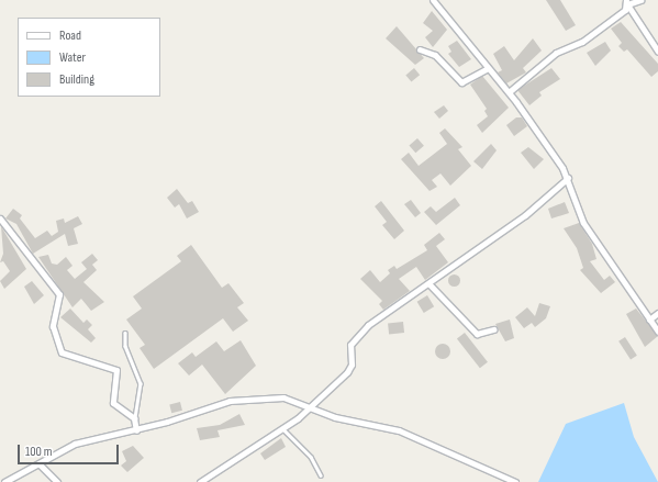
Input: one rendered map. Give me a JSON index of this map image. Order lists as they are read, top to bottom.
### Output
{
  "legend": ["Road", "Water", "Building"],
  "scale_bar": "100 m"
}
